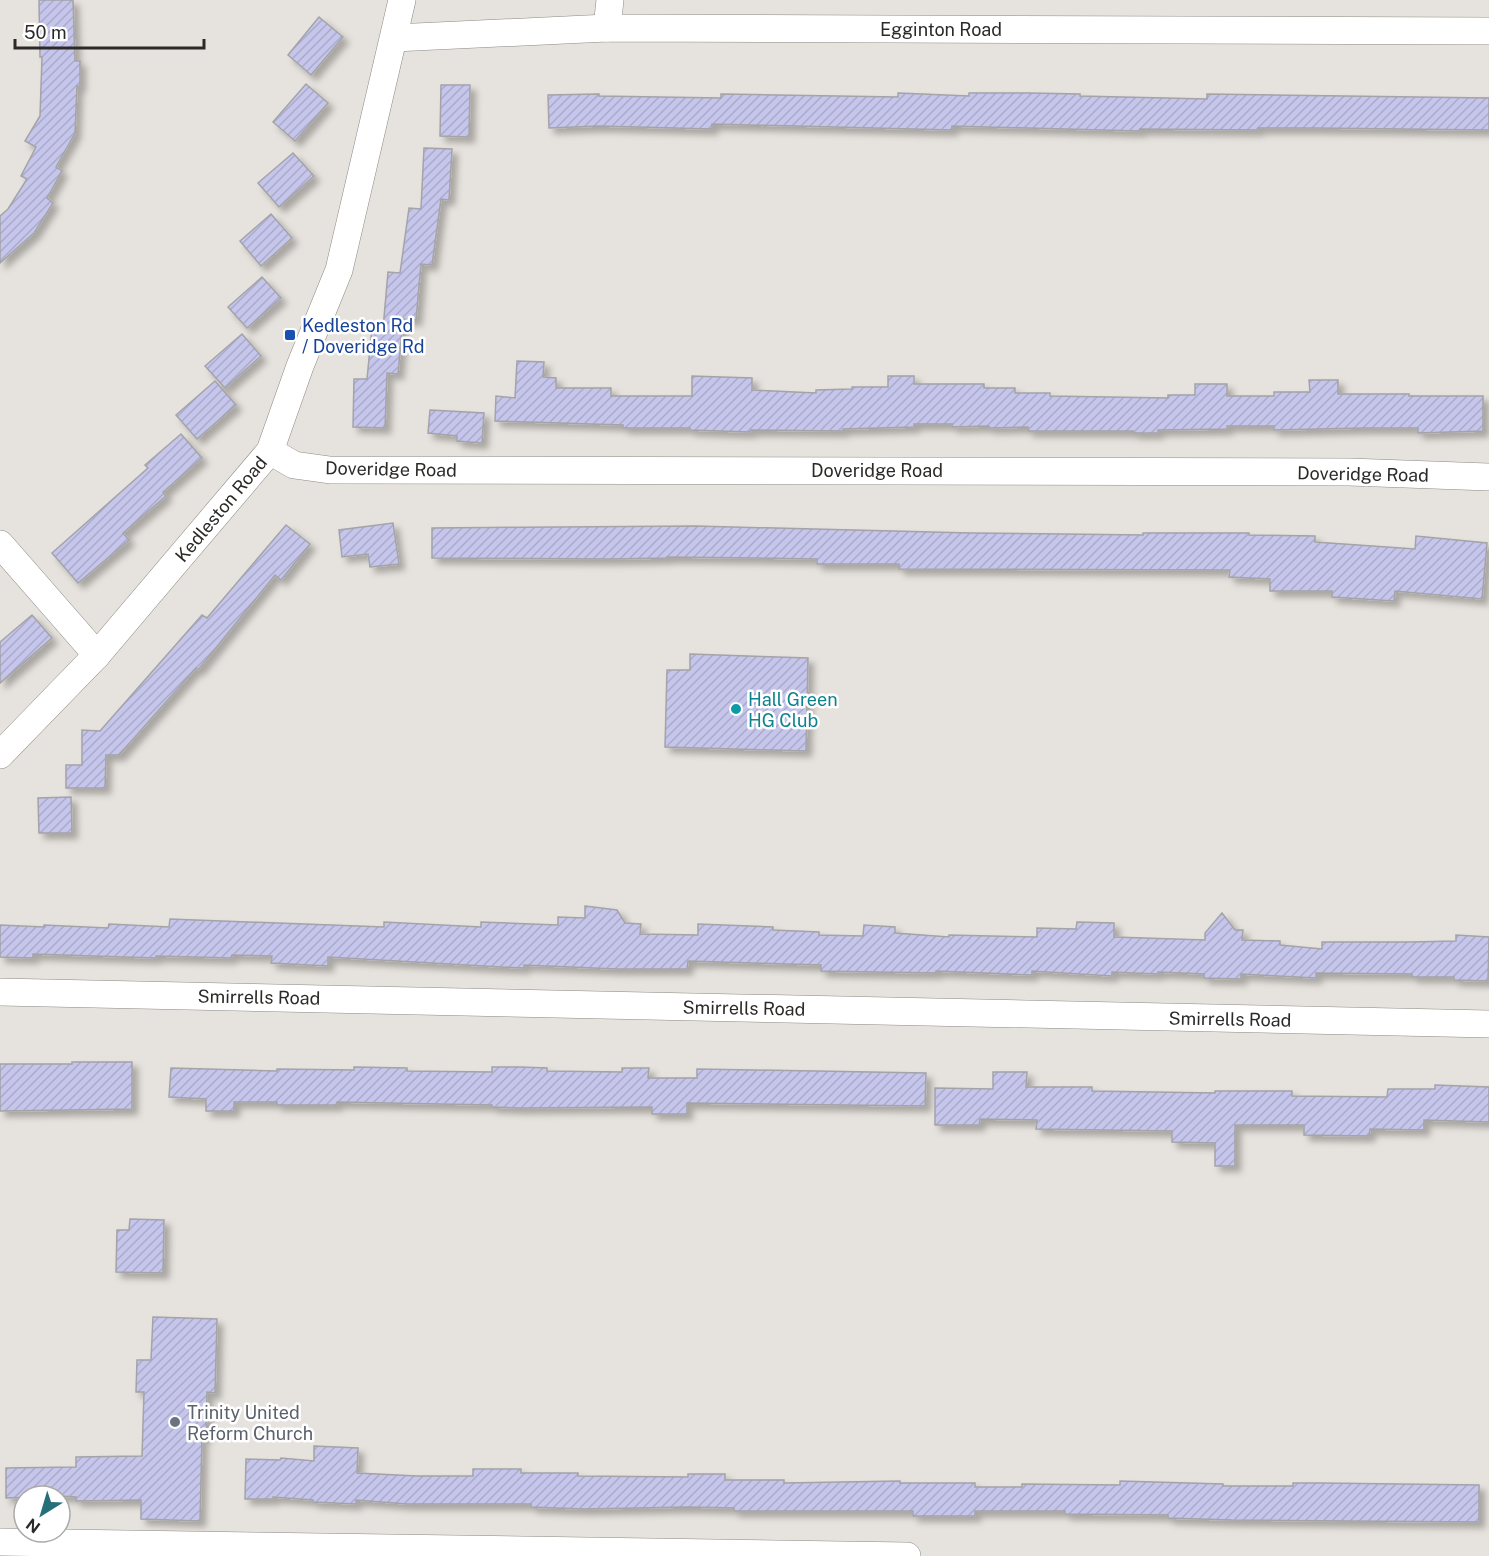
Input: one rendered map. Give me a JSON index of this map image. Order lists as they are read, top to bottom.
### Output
{
  "streets": {
    "street": [
      "Egginton Road",
      "Doveridge Road",
      "Kedleston Road",
      "Smirrells Road"
    ]
  },
  "crossings": [
    ["Egginton Road", "Kedleston Road"],
    ["Doveridge Road", "Kedleston Road"]
  ],
  "places": {
    "transit": ["Kedleston Rd / Doveridge Rd"],
    "other": ["Hall Green HG Club", "Trinity United Reform Church"]
  },
  "scale_bar": "50 m",
  "north": "bottom left"
}
